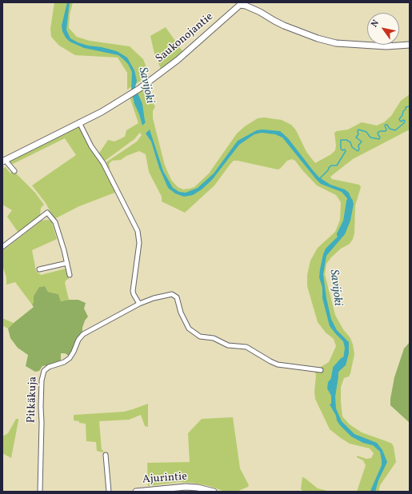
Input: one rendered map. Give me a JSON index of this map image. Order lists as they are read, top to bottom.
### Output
{
  "streets": {
    "street": ["Saukonojantie", "Pitkäkuja", "Ajurintie"]
  },
  "water": ["Savijoki"],
  "north": "top left"
}
